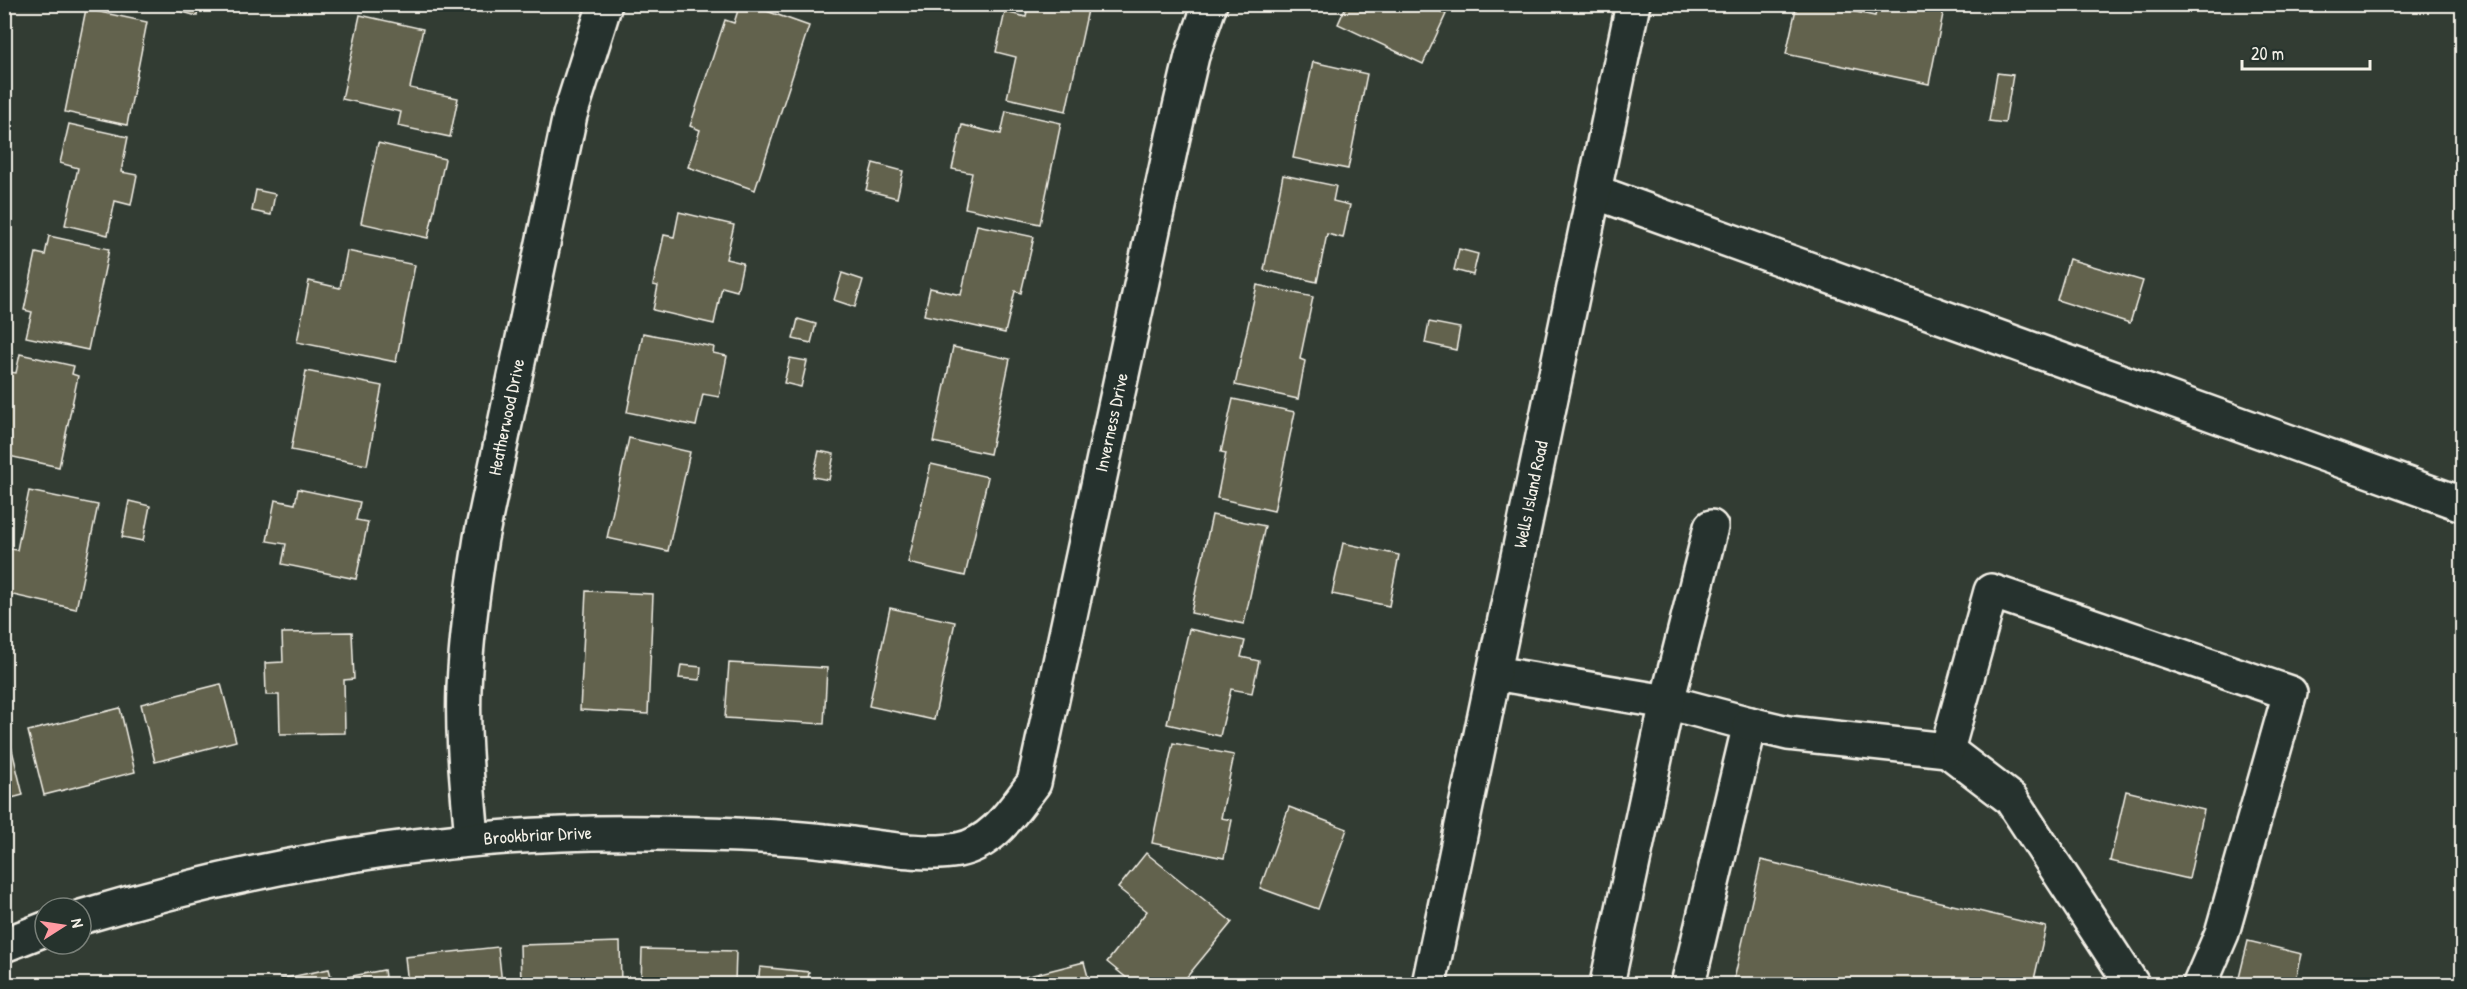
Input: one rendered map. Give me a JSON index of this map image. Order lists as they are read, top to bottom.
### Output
{
  "streets": {
    "street": [
      "Heatherwood Drive",
      "Inverness Drive",
      "Wells Island Road",
      "Brookbriar Drive"
    ]
  },
  "crossings": [
    ["Heatherwood Drive", "Brookbriar Drive"],
    ["Inverness Drive", "Brookbriar Drive"]
  ],
  "scale_bar": "20 m",
  "north": "right"
}
